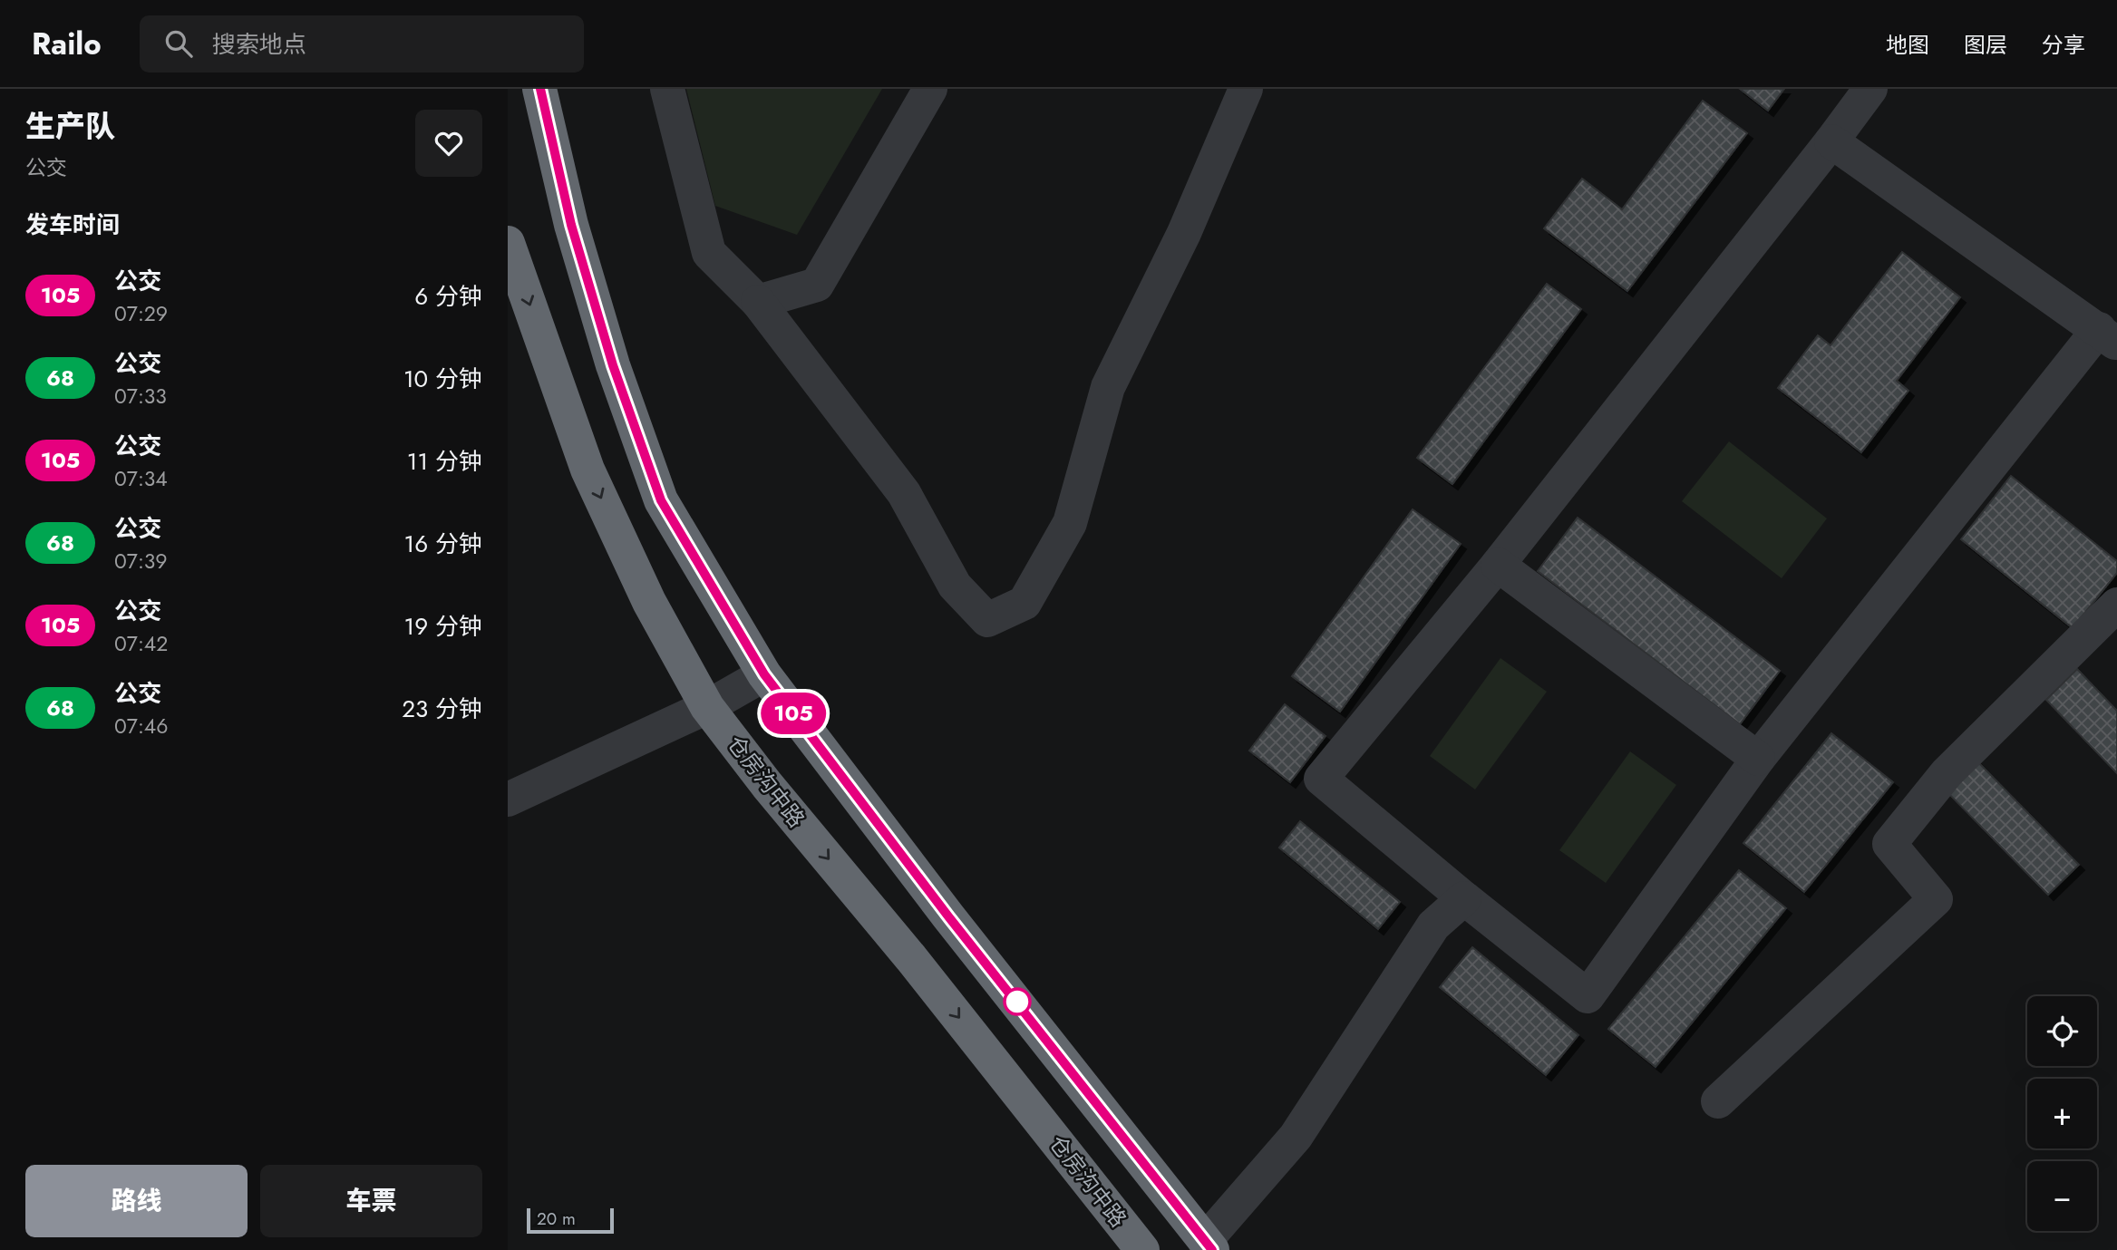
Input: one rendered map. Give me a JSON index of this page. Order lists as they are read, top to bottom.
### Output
{
  "streets": {
    "highway": ["仓房沟中路"]
  },
  "lines": ["bus line 105"],
  "scale_bar": "20 m",
  "page": {
    "header": "Railo",
    "search": "搜索地点",
    "nav": ["地图", "图层", "分享"],
    "heading": [
      ["生产队", "公交"],
      "发车时间"
    ],
    "on_map": "105",
    "list": [
      {
        "mark": "105",
        "name": "公交",
        "note": "07:29",
        "value": "6 分钟"
      },
      {
        "mark": "68",
        "name": "公交",
        "note": "07:33",
        "value": "10 分钟"
      },
      {
        "mark": "105",
        "name": "公交",
        "note": "07:34",
        "value": "11 分钟"
      },
      {
        "mark": "68",
        "name": "公交",
        "note": "07:39",
        "value": "16 分钟"
      },
      {
        "mark": "105",
        "name": "公交",
        "note": "07:42",
        "value": "19 分钟"
      },
      {
        "mark": "68",
        "name": "公交",
        "note": "07:46",
        "value": "23 分钟"
      }
    ],
    "map_buttons": ["+", "−"],
    "buttons": ["路线", "车票"],
    "scale": "20 m"
  }
}
